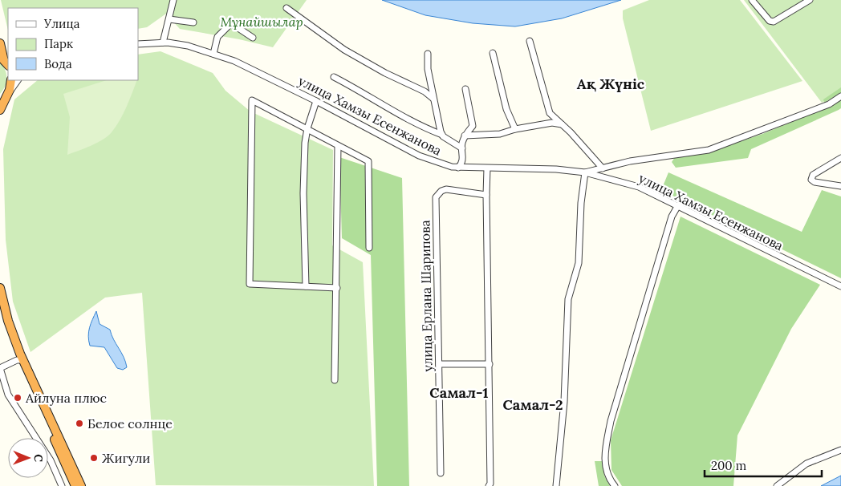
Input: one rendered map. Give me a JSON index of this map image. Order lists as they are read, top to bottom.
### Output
{
  "streets": {
    "street": ["улица Хамзы Есенжанова", "улица Ерлана Шарипова"]
  },
  "districts": ["Ақ Жүніс", "Самал-1", "Самал-2"],
  "parks": ["Мұнайшылар"],
  "places": ["Айлуна плюс", "Белое солнце", "Жигули"],
  "legend": ["Улица", "Парк", "Вода"],
  "scale_bar": "200 m",
  "north": "right"
}
